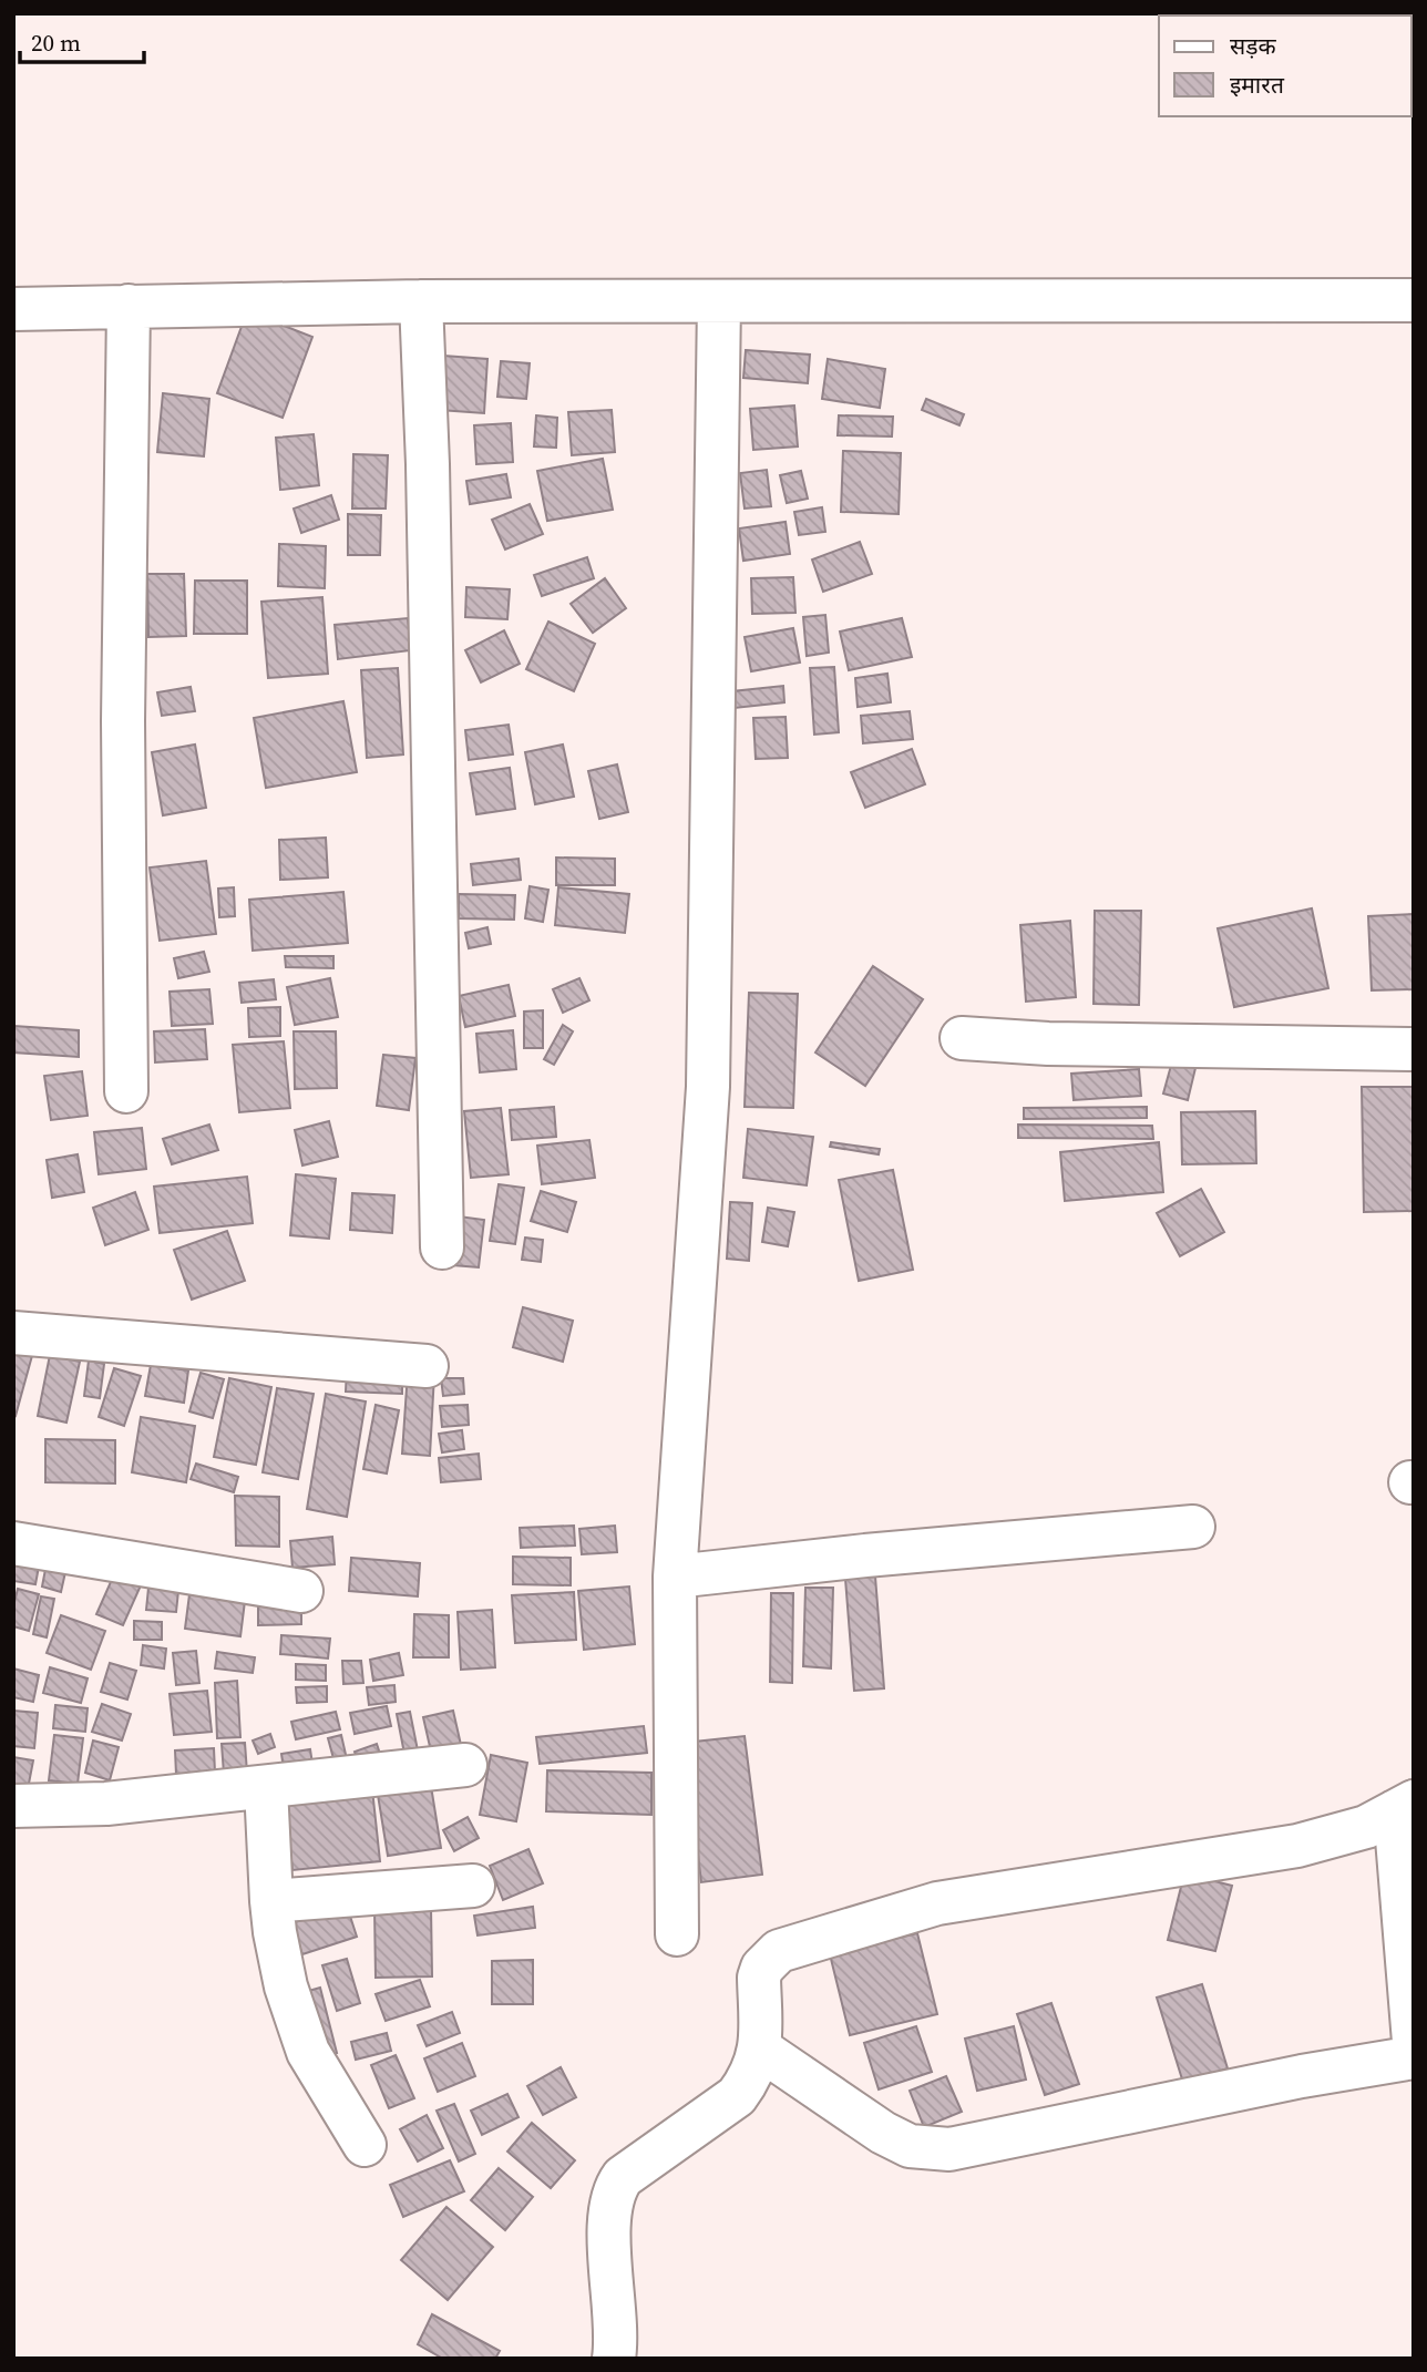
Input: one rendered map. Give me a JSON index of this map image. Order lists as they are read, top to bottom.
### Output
{
  "legend": ["सड़क", "इमारत"],
  "scale_bar": "20 m"
}
